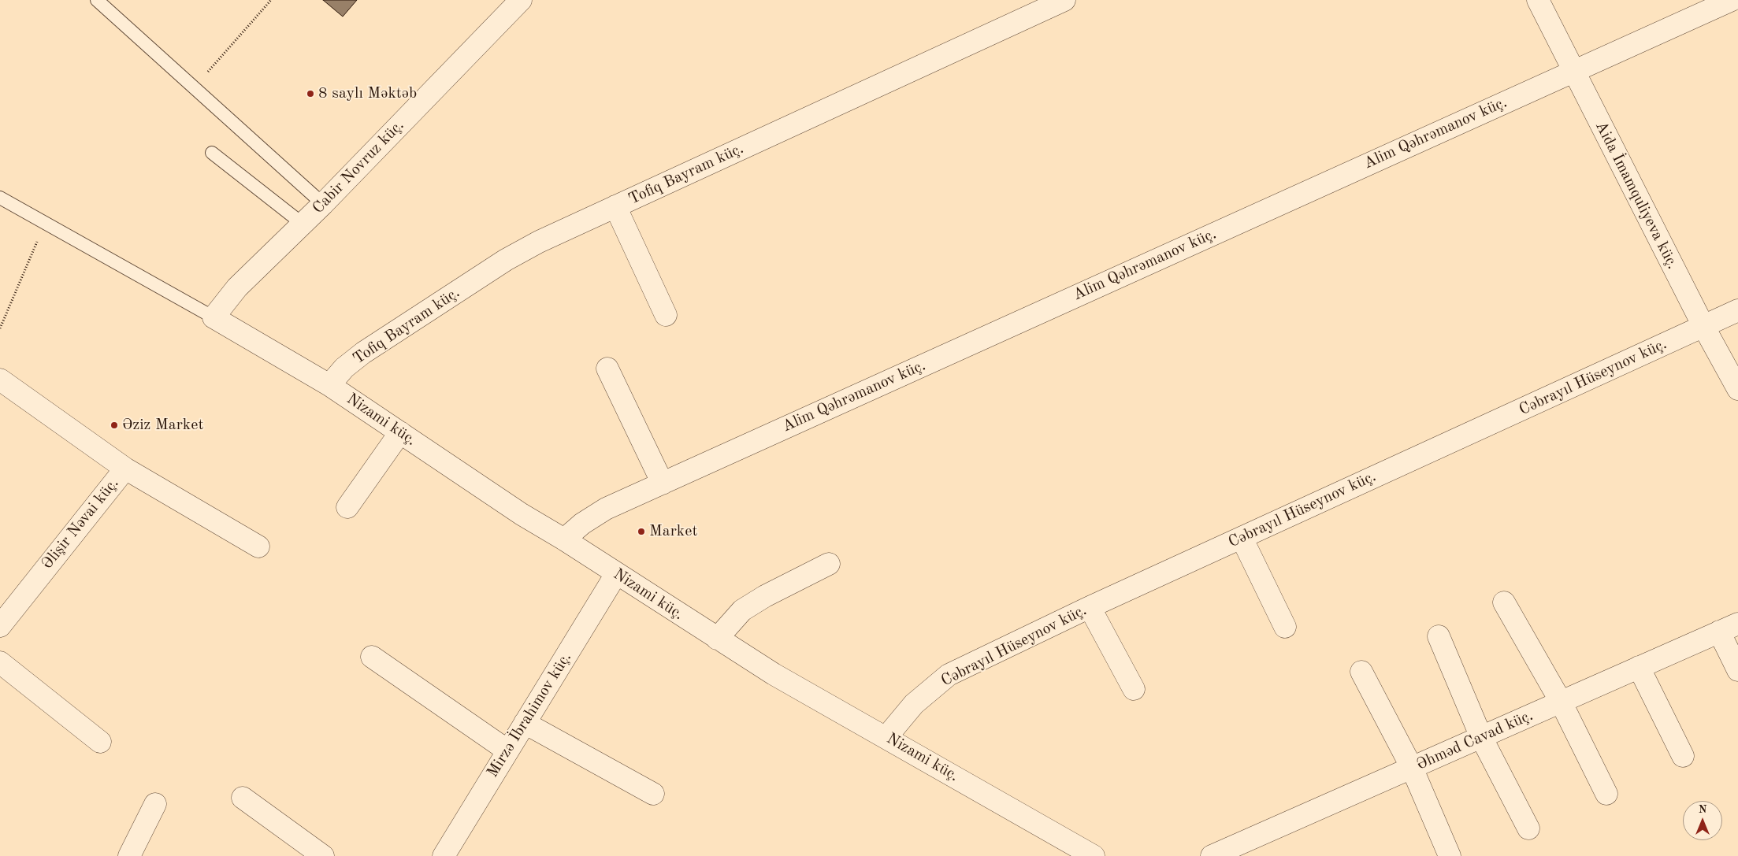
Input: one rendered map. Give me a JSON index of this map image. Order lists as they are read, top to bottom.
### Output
{
  "streets": {
    "street": [
      "Alim Qəhrəmanov küç.",
      "Cabir Novruz küç.",
      "Tofiq Bayram küç.",
      "Aida İmamquliyeva küç.",
      "Cəbrayıl Hüseynov küç.",
      "Nizami küç.",
      "Əlişir Nəvai küç.",
      "Mirzə İbrahimov küç.",
      "Əhməd Cavad küç."
    ]
  },
  "crossings": [
    ["Alim Qəhrəmanov küç.", "Aida İmamquliyeva küç."],
    ["Alim Qəhrəmanov küç.", "Nizami küç."],
    ["Cabir Novruz küç.", "Nizami küç."],
    ["Tofiq Bayram küç.", "Nizami küç."],
    ["Aida İmamquliyeva küç.", "Cəbrayıl Hüseynov küç."],
    ["Cəbrayıl Hüseynov küç.", "Nizami küç."],
    ["Nizami küç.", "Mirzə İbrahimov küç."]
  ],
  "places": ["8 saylı Məktəb", "Əziz Market", "Market"],
  "north": "top"
}
